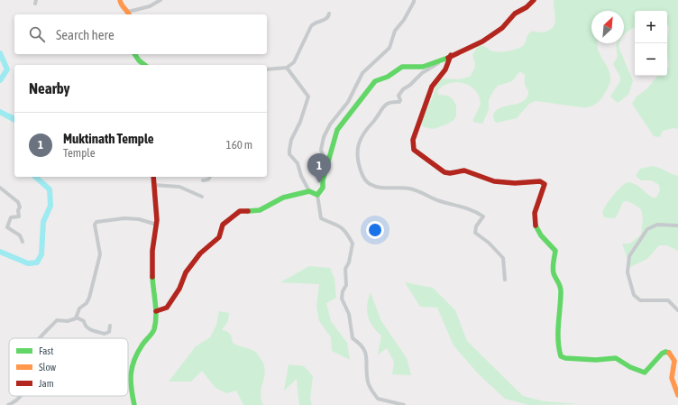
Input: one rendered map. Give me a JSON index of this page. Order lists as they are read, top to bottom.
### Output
{
  "legend": ["Fast", "Slow", "Jam"],
  "north": "top right",
  "page": {
    "map_buttons": ["+", "−"],
    "search": "Search here",
    "heading": "Nearby",
    "list": [
      {
        "mark": "1",
        "name": "Muktinath Temple",
        "note": "Temple",
        "value": "160 m"
      }
    ],
    "pins": "1"
  }
}
